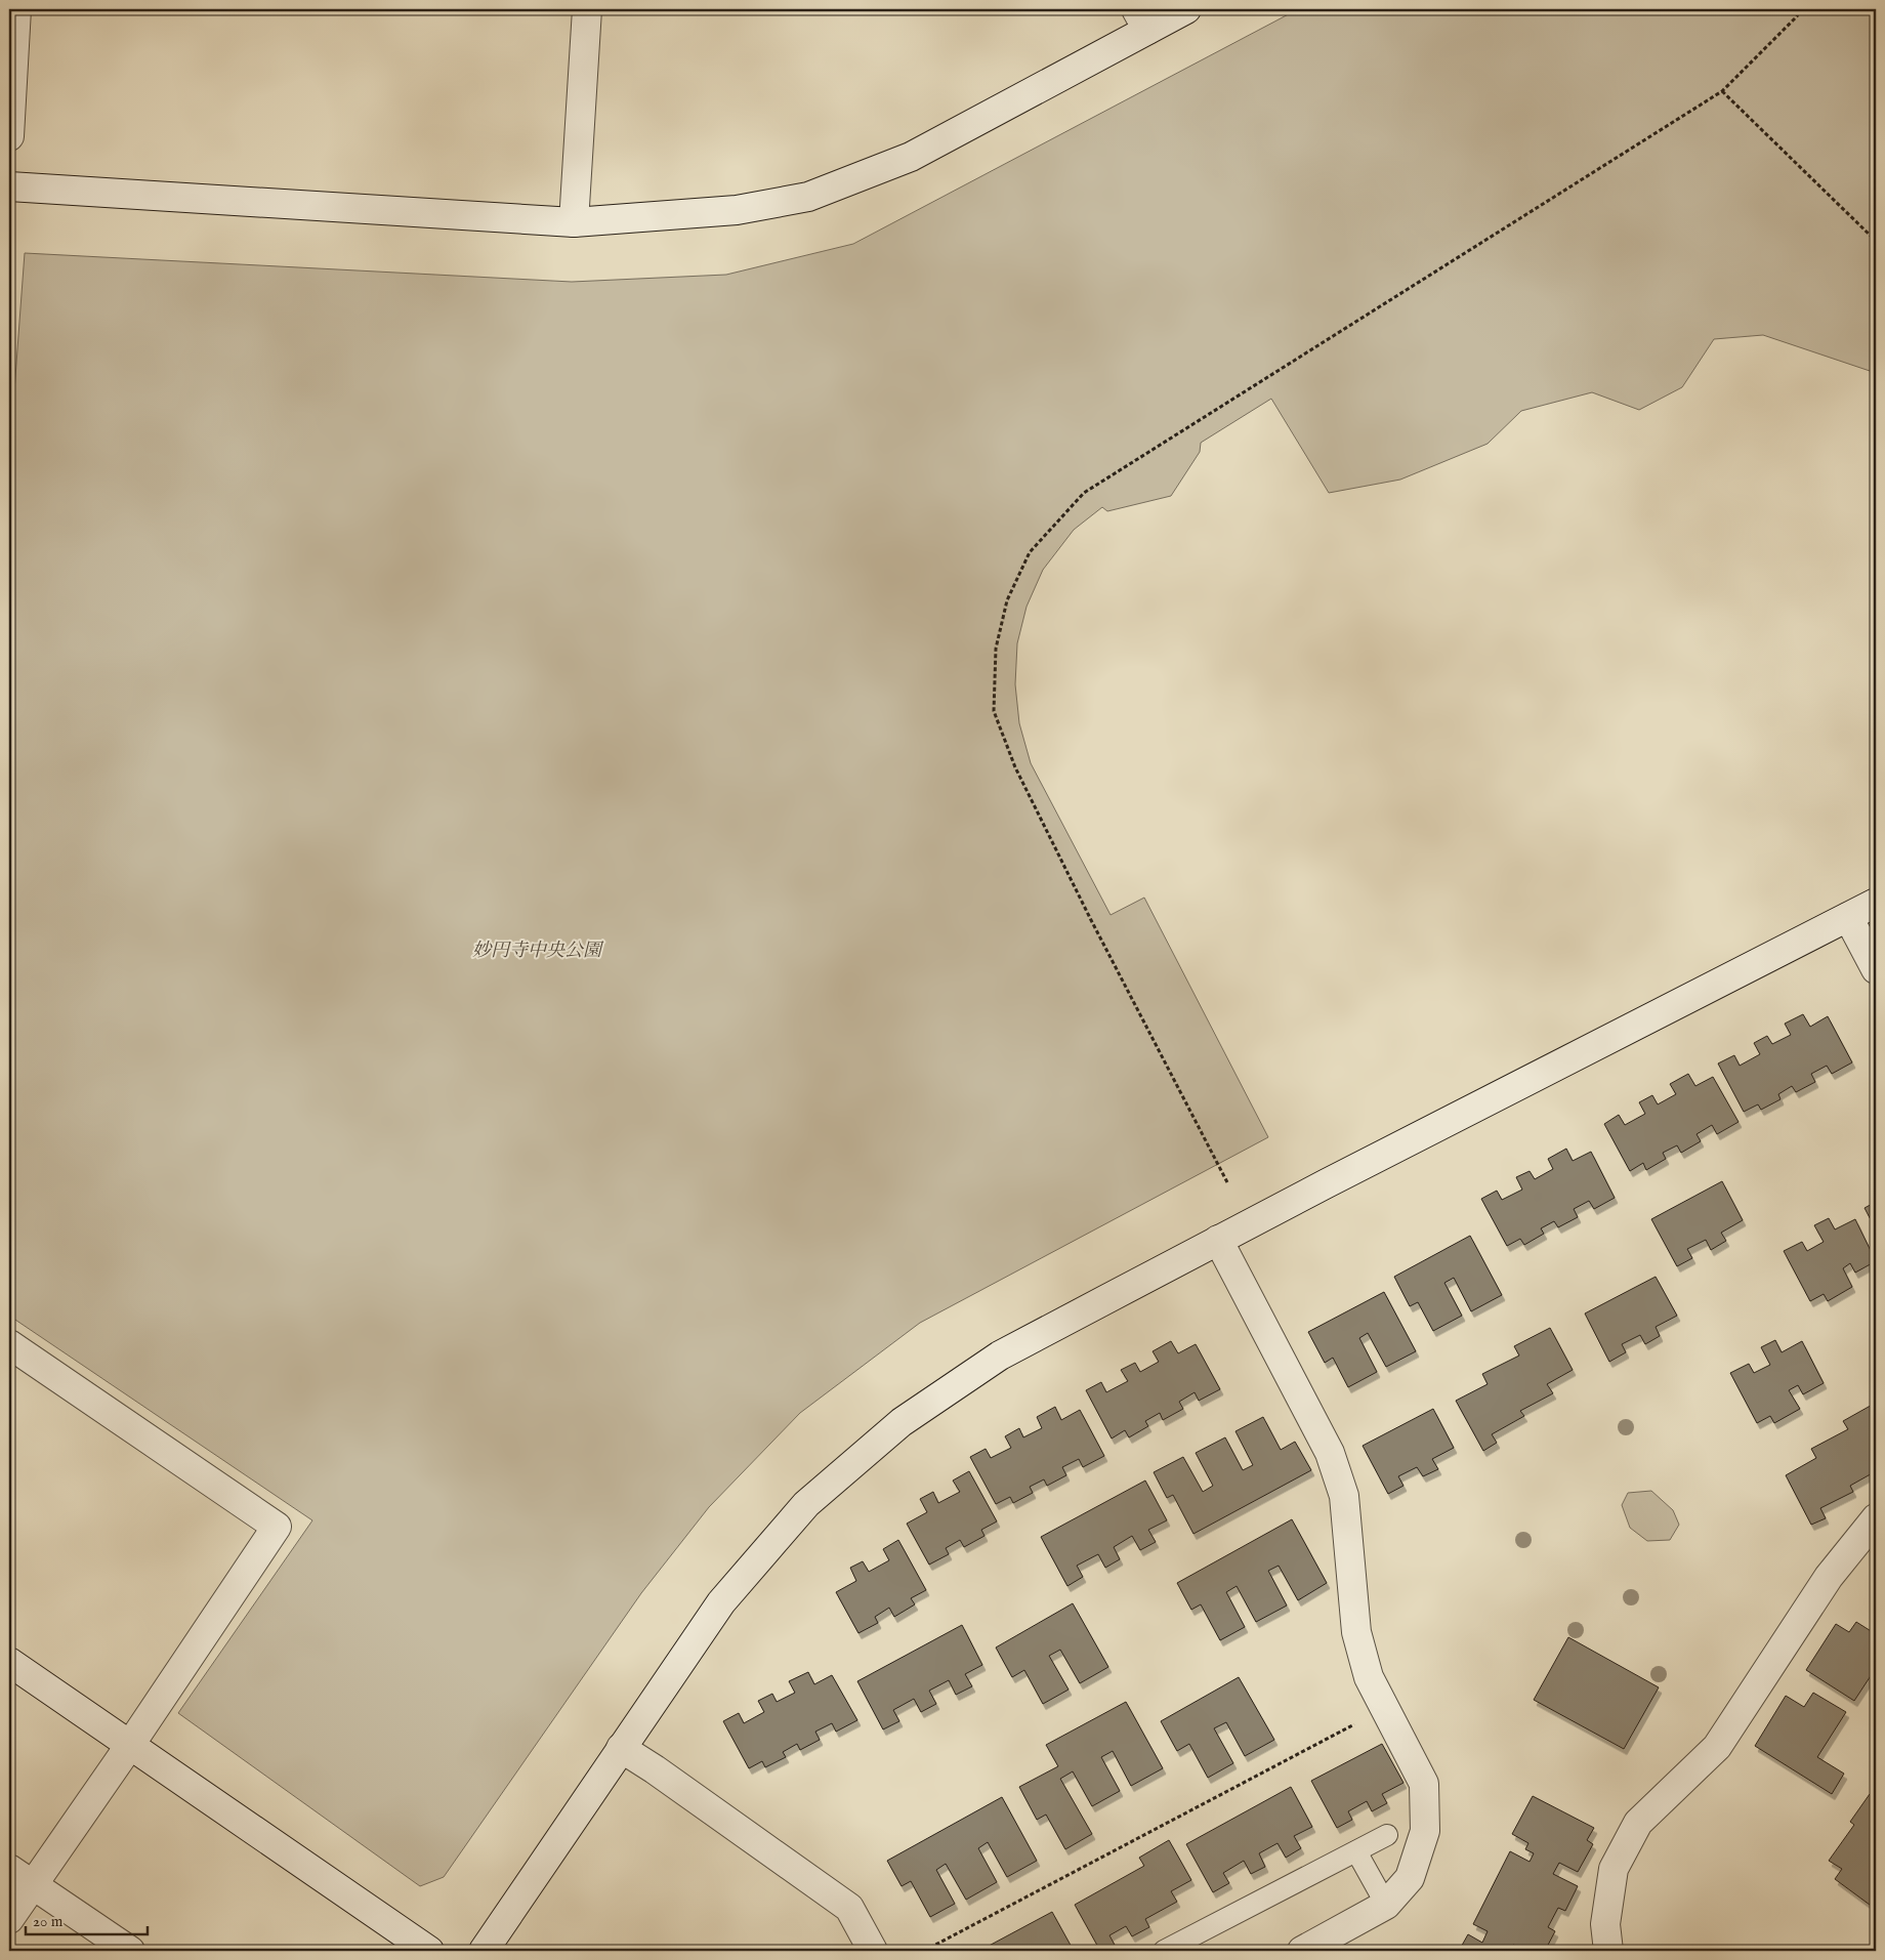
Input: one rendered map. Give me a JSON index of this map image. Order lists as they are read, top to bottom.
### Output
{
  "parks": ["妙円寺中央公園"],
  "scale_bar": "20 m"
}
